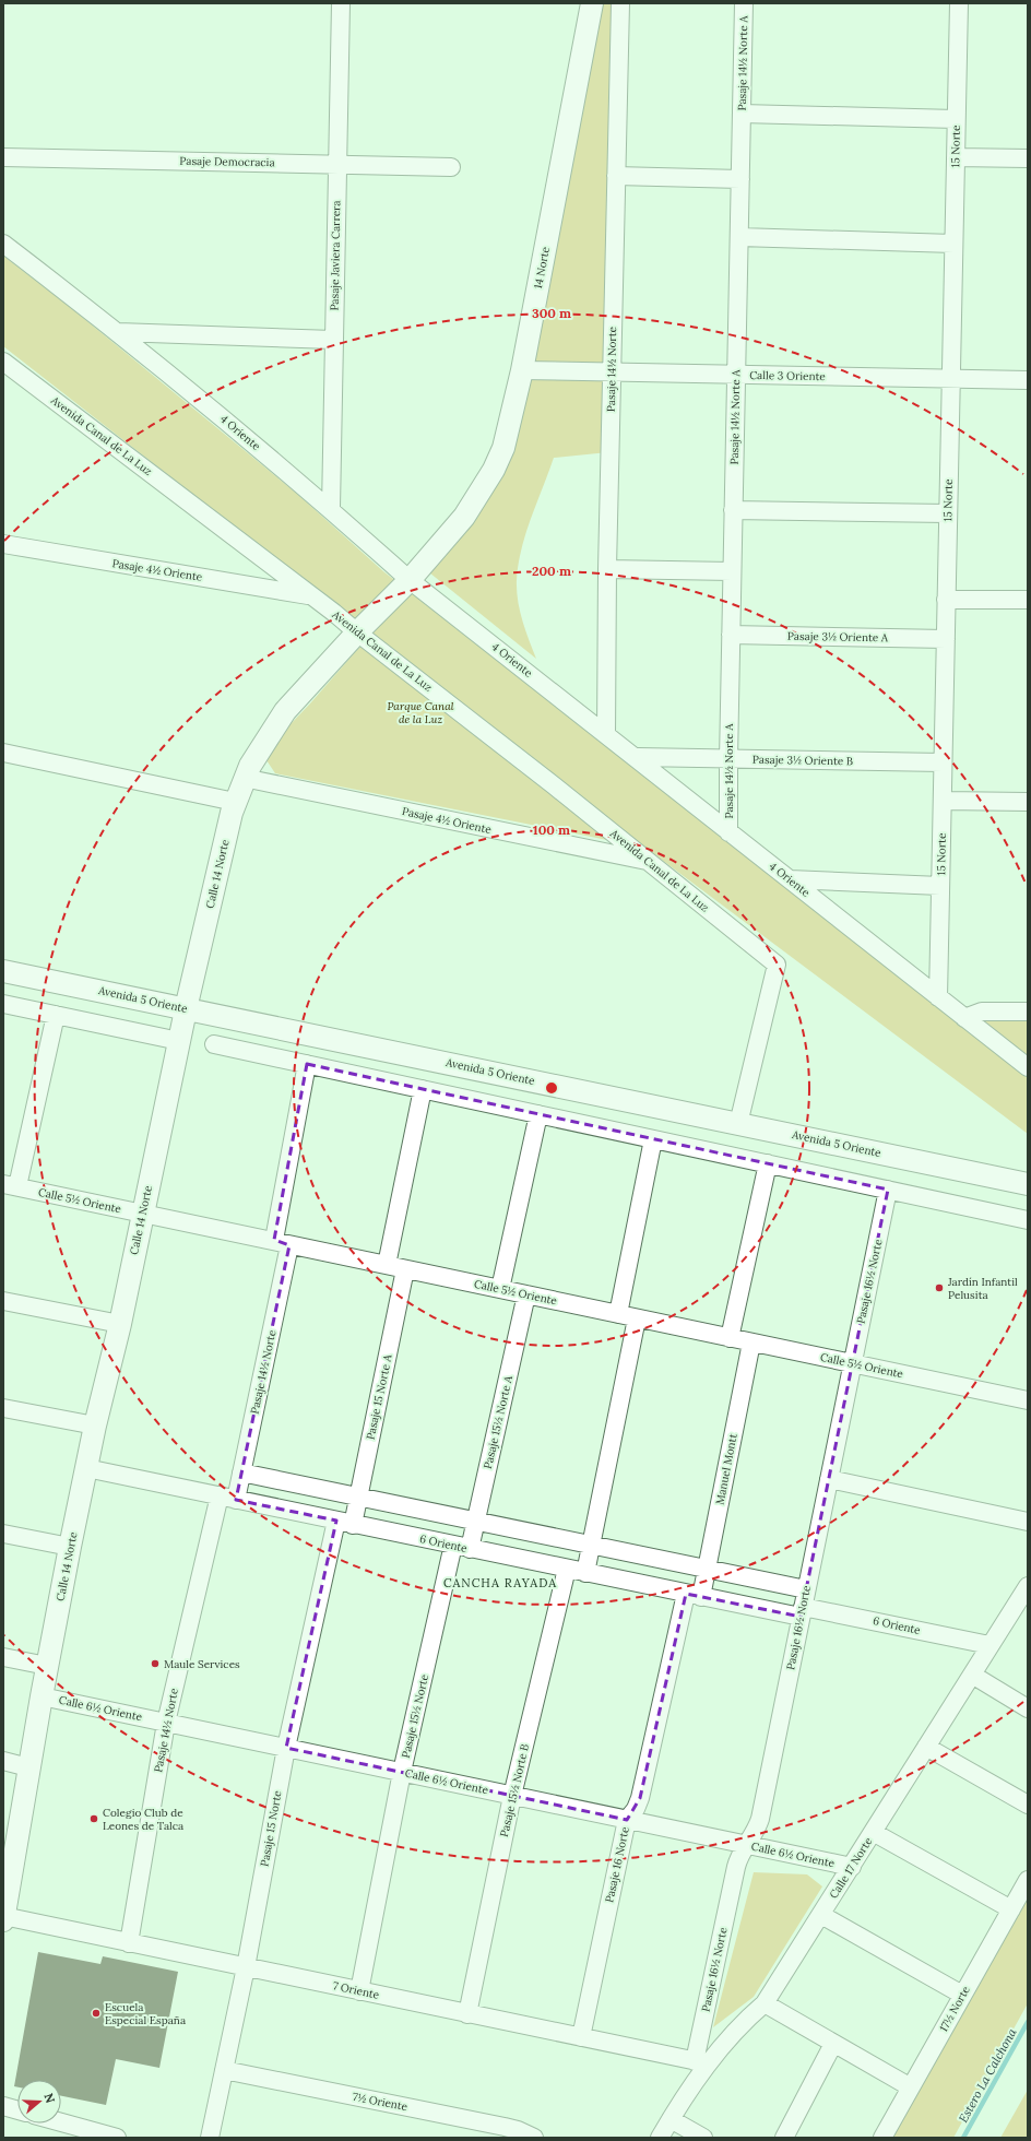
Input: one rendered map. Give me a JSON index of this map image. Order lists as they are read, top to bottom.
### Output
{
  "streets": {
    "street": [
      "Pasaje 14½ Norte A",
      "15 Norte",
      "Pasaje Democracia",
      "Pasaje Javiera Carrera",
      "14 Norte",
      "Pasaje 14½ Norte",
      "Calle 3 Oriente",
      "4 Oriente",
      "Avenida Canal de La Luz",
      "Pasaje 4½ Oriente",
      "Pasaje 3½ Oriente A",
      "Pasaje 3½ Oriente B",
      "Calle 14 Norte",
      "Avenida 5 Oriente",
      "Calle 5½ Oriente",
      "Pasaje 16½ Norte",
      "Pasaje 15 Norte A",
      "Pasaje 15½ Norte A",
      "Manuel Montt",
      "6 Oriente",
      "Calle 6½ Oriente",
      "Pasaje 15½ Norte",
      "Pasaje 15½ Norte B",
      "Pasaje 15 Norte",
      "Pasaje 16 Norte",
      "Calle 17 Norte",
      "7 Oriente",
      "17½ Norte",
      "7½ Oriente"
    ]
  },
  "crossings": [
    ["Pasaje 14½ Norte A", "Calle 3 Oriente"],
    ["Pasaje 14½ Norte A", "4 Oriente"],
    ["Pasaje 14½ Norte A", "Pasaje 3½ Oriente A"],
    ["Pasaje 14½ Norte A", "Pasaje 3½ Oriente B"],
    ["15 Norte", "Calle 3 Oriente"],
    ["15 Norte", "4 Oriente"],
    ["15 Norte", "Pasaje 3½ Oriente A"],
    ["15 Norte", "Pasaje 3½ Oriente B"],
    ["Pasaje Democracia", "Pasaje Javiera Carrera"],
    ["Pasaje Javiera Carrera", "4 Oriente"],
    ["14 Norte", "Calle 3 Oriente"],
    ["14 Norte", "4 Oriente"],
    ["14 Norte", "Calle 14 Norte"],
    ["Pasaje 14½ Norte", "Calle 3 Oriente"],
    ["Pasaje 14½ Norte", "4 Oriente"],
    ["Pasaje 14½ Norte", "Calle 5½ Oriente"],
    ["Pasaje 14½ Norte", "6 Oriente"],
    ["Pasaje 14½ Norte", "Calle 6½ Oriente"],
    ["Pasaje 14½ Norte", "7 Oriente"],
    ["4 Oriente", "Pasaje 3½ Oriente B"],
    ["4 Oriente", "Calle 14 Norte"],
    ["Avenida Canal de La Luz", "Pasaje 4½ Oriente"],
    ["Avenida Canal de La Luz", "Calle 14 Norte"],
    ["Avenida Canal de La Luz", "Avenida 5 Oriente"],
    ["Pasaje 4½ Oriente", "Calle 14 Norte"],
    ["Calle 14 Norte", "Avenida 5 Oriente"],
    ["Calle 14 Norte", "Calle 5½ Oriente"],
    ["Calle 14 Norte", "6 Oriente"],
    ["Calle 14 Norte", "Calle 6½ Oriente"],
    ["Calle 14 Norte", "7 Oriente"],
    ["Calle 5½ Oriente", "Pasaje 16½ Norte"],
    ["Calle 5½ Oriente", "Pasaje 15 Norte A"],
    ["Calle 5½ Oriente", "Pasaje 15½ Norte A"],
    ["Calle 5½ Oriente", "Manuel Montt"],
    ["Pasaje 16½ Norte", "6 Oriente"],
    ["Pasaje 16½ Norte", "Calle 6½ Oriente"],
    ["Pasaje 16½ Norte", "Calle 17 Norte"],
    ["Pasaje 16½ Norte", "7 Oriente"],
    ["Pasaje 15 Norte A", "6 Oriente"],
    ["Pasaje 15 Norte A", "Pasaje 15 Norte"],
    ["Pasaje 15½ Norte A", "6 Oriente"],
    ["Pasaje 15½ Norte A", "Pasaje 15½ Norte"],
    ["Manuel Montt", "6 Oriente"],
    ["Manuel Montt", "Pasaje 16 Norte"],
    ["6 Oriente", "Pasaje 15½ Norte"],
    ["6 Oriente", "Pasaje 15½ Norte B"],
    ["6 Oriente", "Pasaje 15 Norte"],
    ["6 Oriente", "Pasaje 16 Norte"],
    ["6 Oriente", "Calle 17 Norte"],
    ["Calle 6½ Oriente", "Pasaje 15½ Norte"],
    ["Calle 6½ Oriente", "Pasaje 15½ Norte B"],
    ["Calle 6½ Oriente", "Pasaje 15 Norte"],
    ["Calle 6½ Oriente", "Pasaje 16 Norte"],
    ["Calle 6½ Oriente", "Calle 17 Norte"],
    ["Pasaje 15½ Norte", "7 Oriente"],
    ["Pasaje 15½ Norte B", "7 Oriente"],
    ["Pasaje 15 Norte", "7 Oriente"],
    ["Pasaje 15 Norte", "7½ Oriente"],
    ["Pasaje 16 Norte", "7 Oriente"],
    ["Calle 17 Norte", "7 Oriente"]
  ],
  "districts": ["CANCHA RAYADA"],
  "water": ["Estero La Calchona"],
  "parks": ["Parque Canal de la Luz"],
  "places": [
    "Jardín Infantil Pelusita",
    "Maule Services",
    "Colegio Club de Leones de Talca",
    "Escuela Especial España"
  ],
  "north": "right",
  "rings": ["300 m", "200 m", "100 m"]
}
